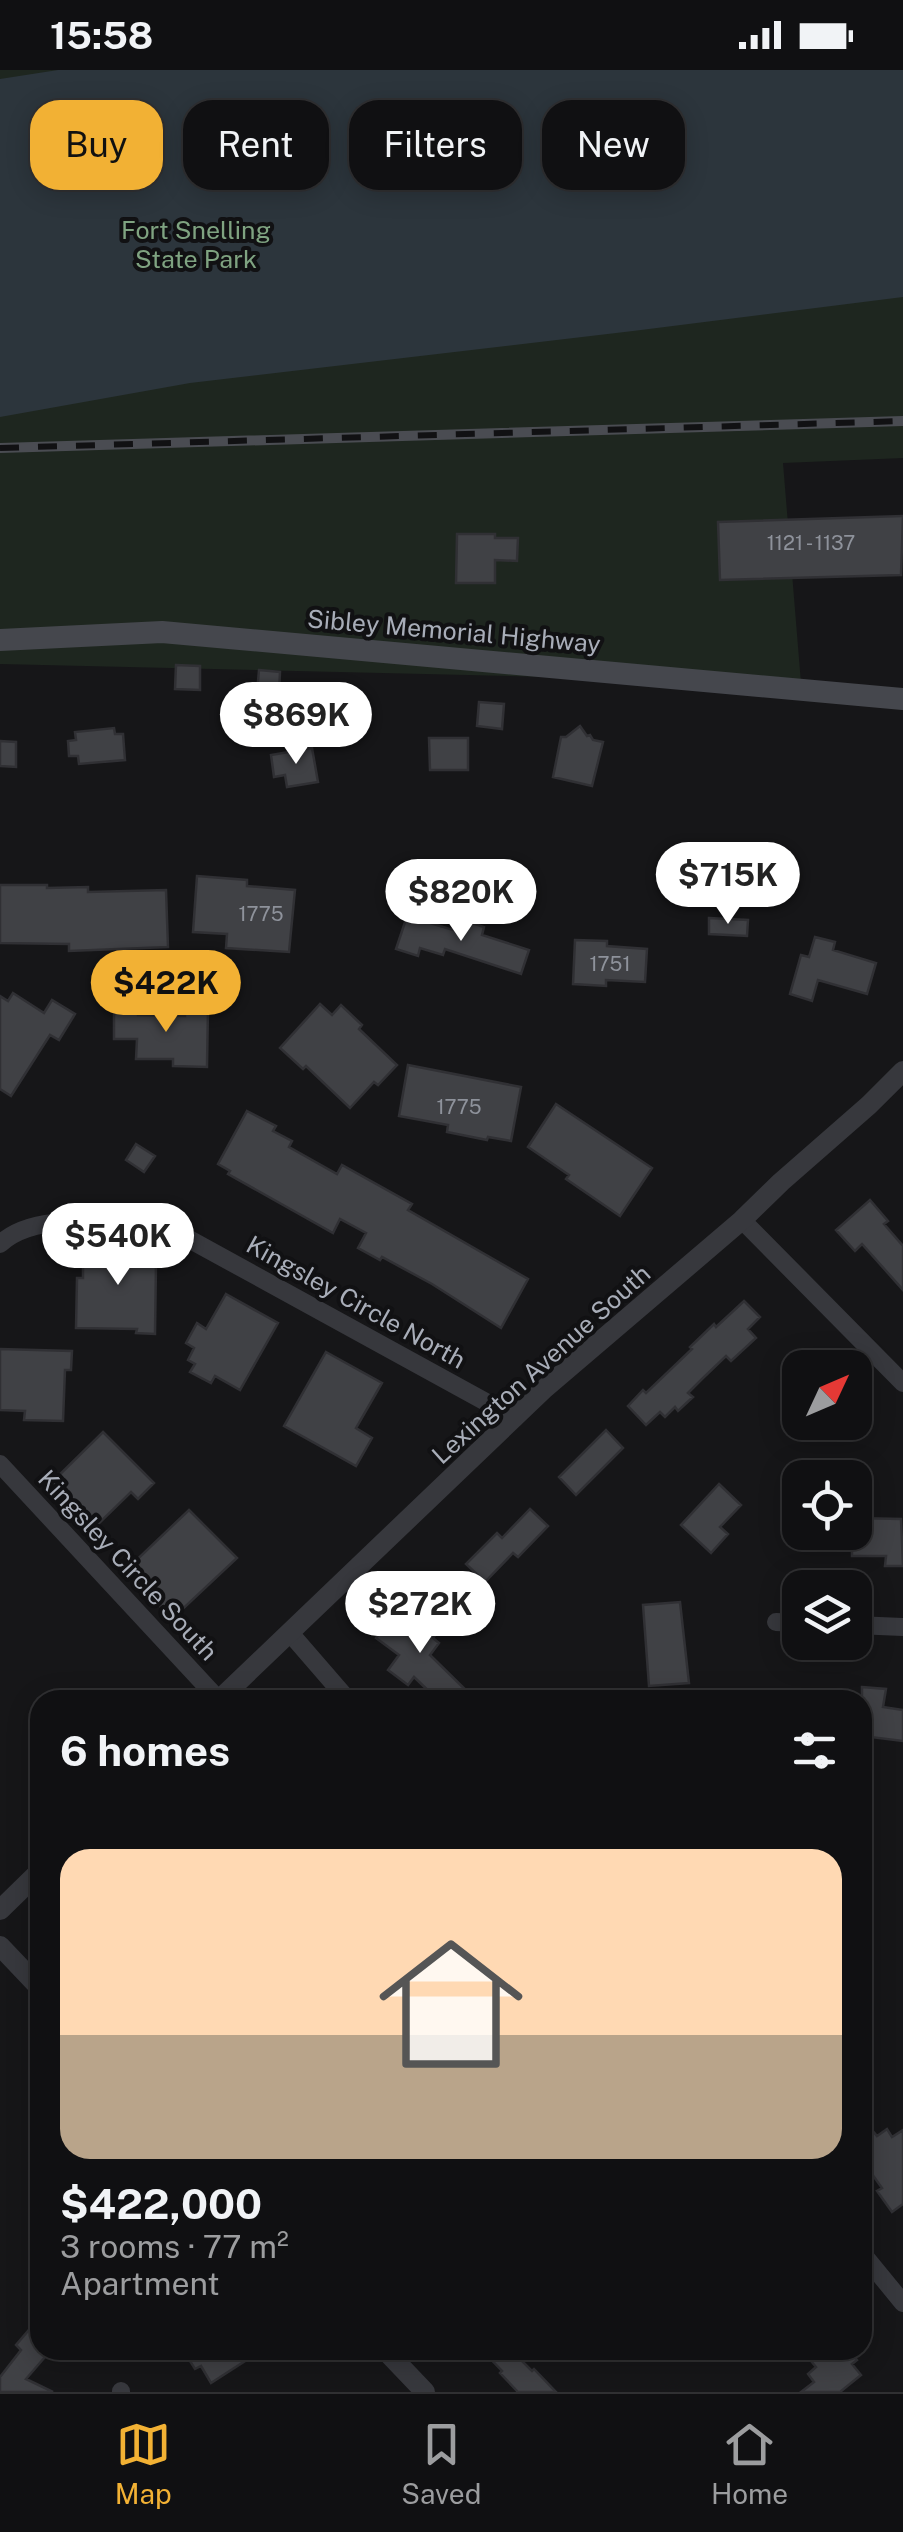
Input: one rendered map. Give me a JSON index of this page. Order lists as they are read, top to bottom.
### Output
{
  "streets": {
    "main road": ["Sibley Memorial Highway"],
    "street": ["Kingsley Circle North", "Lexington Avenue South", "Kingsley Circle South"]
  },
  "crossings": [
    ["Kingsley Circle North", "Lexington Avenue South"]
  ],
  "parks": ["Fort Snelling State Park"],
  "house_numbers": [
    "1121 - 1137",
    "1775",
    "1751",
    "1775"
  ],
  "north": "top right",
  "page": {
    "status": "15:58",
    "chip": [
      "Buy",
      "Rent",
      "Filters",
      "New"
    ],
    "price": [
      "$869K",
      "$715K",
      "$820K",
      "$422K",
      "$540K",
      "$272K"
    ],
    "heading": "6 homes",
    "list": [
      {
        "name": "$422,000",
        "note": "3 rooms · 77 m² · Apartment"
      }
    ],
    "tabs": ["Map", "Saved", "Home"]
  }
}
